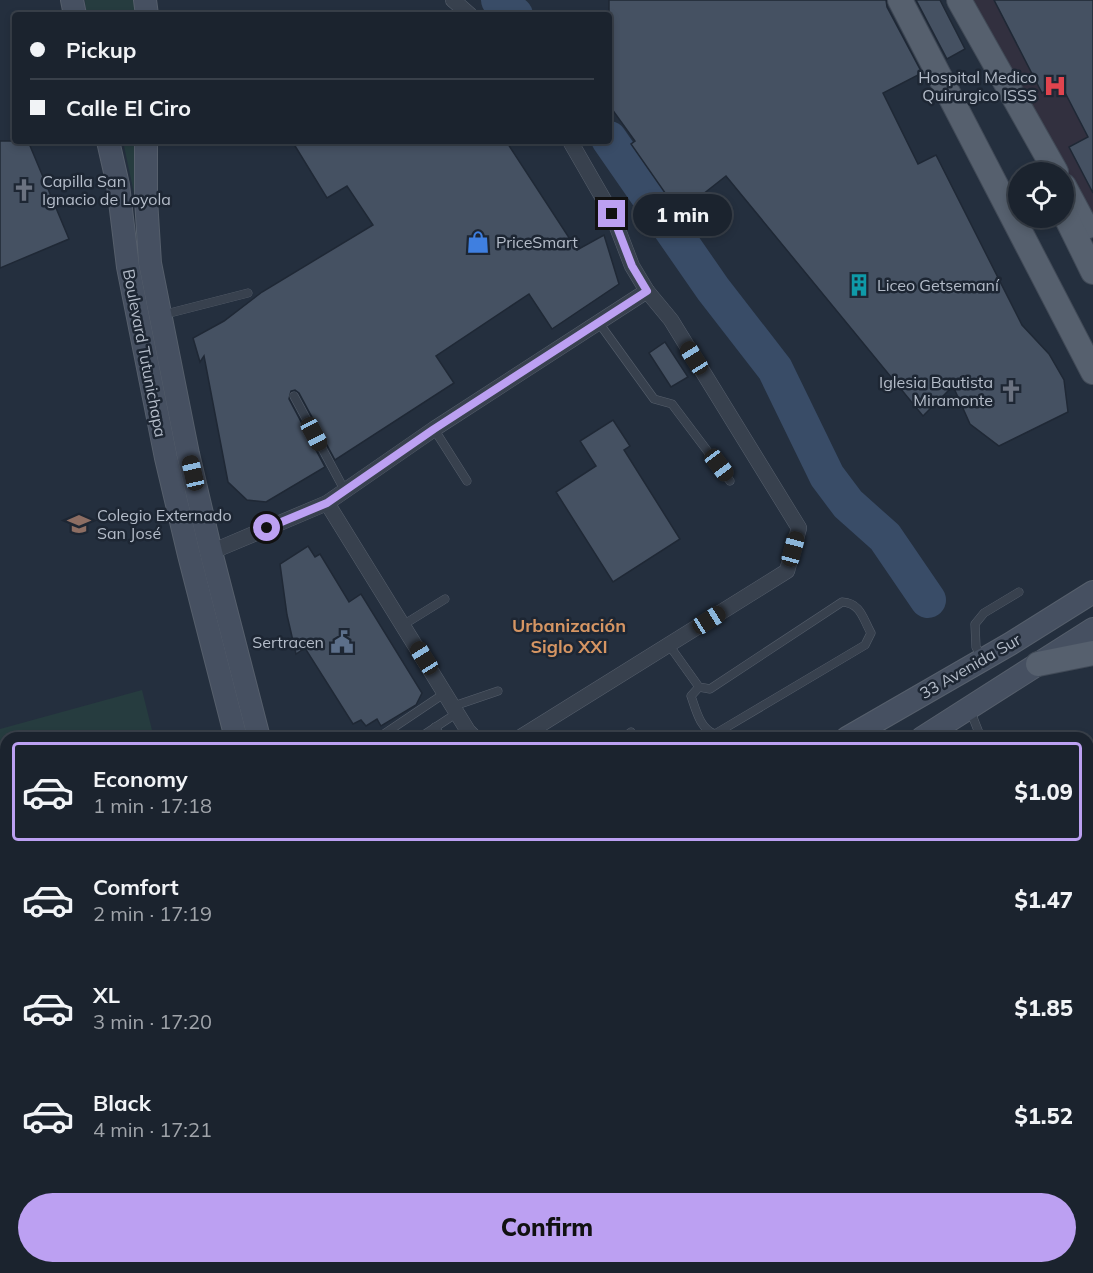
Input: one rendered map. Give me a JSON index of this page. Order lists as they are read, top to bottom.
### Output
{
  "streets": {
    "main road": ["Boulevard Tutunichapa", "33 Avenida Sur"]
  },
  "districts": ["Urbanización Siglo XXI"],
  "places": {
    "hospital": ["Hospital Medico Quirurgico ISSS"],
    "church": ["Capilla San Ignacio de Loyola", "Iglesia Bautista Miramonte"],
    "shop": ["PriceSmart"],
    "building": ["Liceo Getsemaní"],
    "school or university": ["Colegio Externado San José"],
    "public building": ["Sertracen"]
  },
  "page": {
    "banner": ["Pickup", "Calle El Ciro"],
    "bubble": "1 min",
    "list": [
      {
        "name": "Economy",
        "note": "1 min · 17:18",
        "value": "$1.09"
      },
      {
        "name": "Comfort",
        "note": "2 min · 17:19",
        "value": "$1.47"
      },
      {
        "name": "XL",
        "note": "3 min · 17:20",
        "value": "$1.85"
      },
      {
        "name": "Black",
        "note": "4 min · 17:21",
        "value": "$1.52"
      }
    ],
    "buttons": "Confirm"
  }
}
